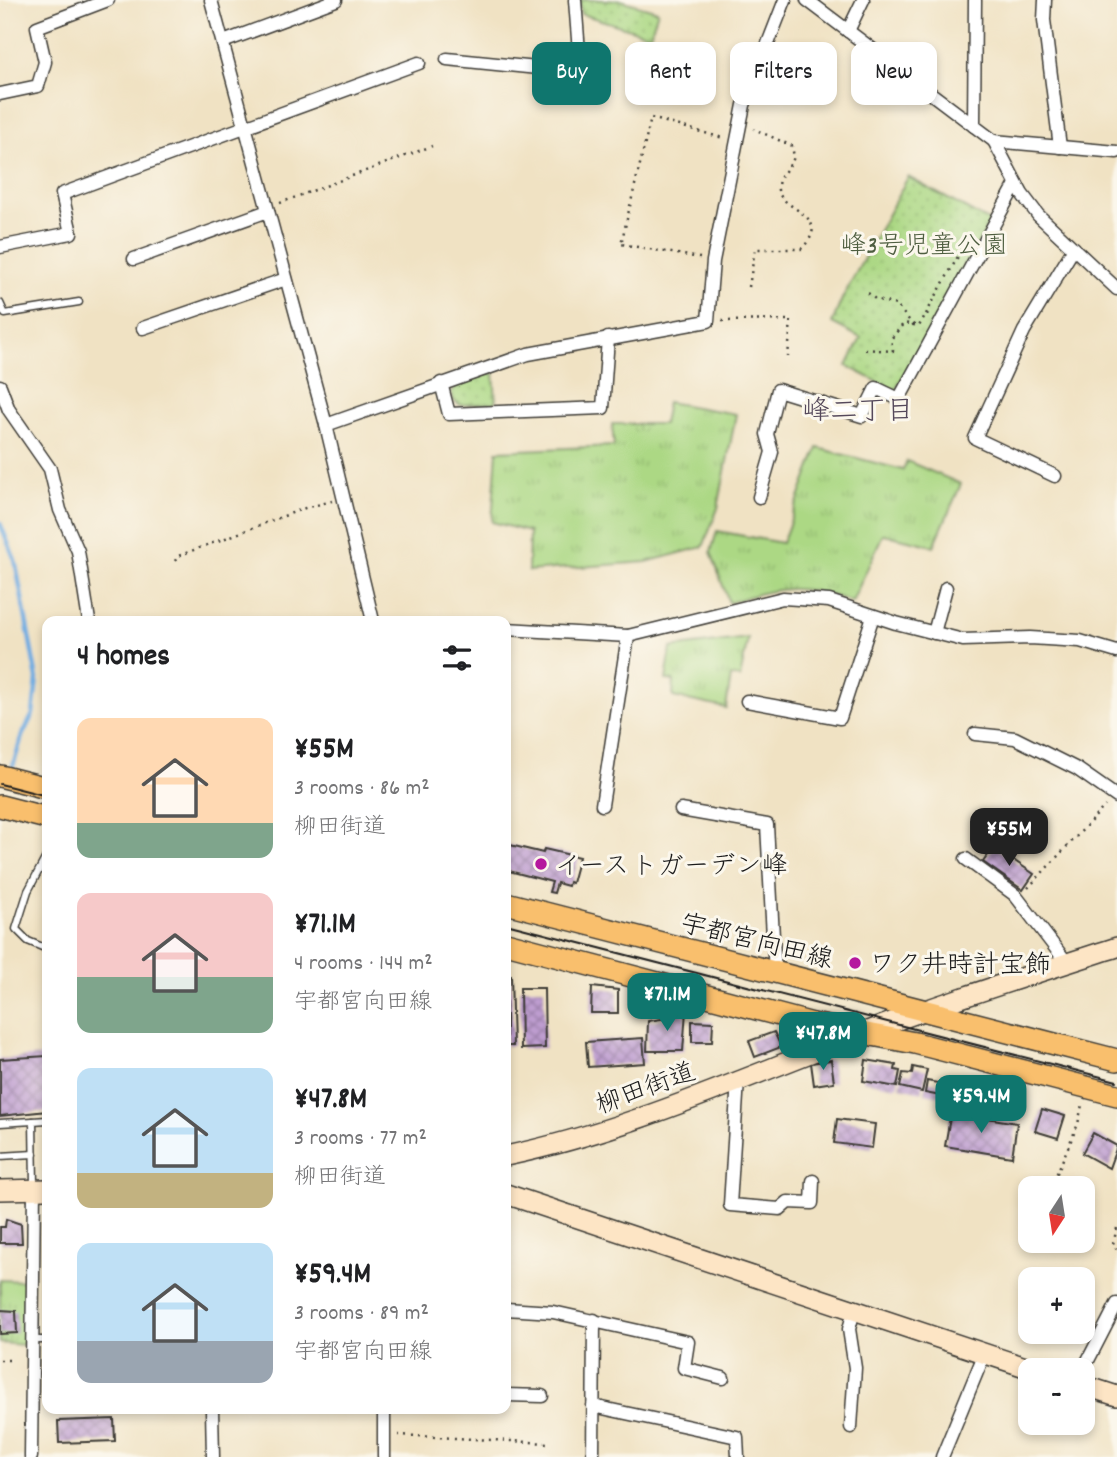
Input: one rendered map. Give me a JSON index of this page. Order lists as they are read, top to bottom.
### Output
{
  "streets": {
    "main road": ["宇都宮向田線"],
    "street": ["柳田街道"]
  },
  "crossings": [
    ["宇都宮向田線", "柳田街道"]
  ],
  "districts": ["峰二丁目"],
  "parks": ["峰3号児童公園"],
  "places": ["イーストガーデン峰", "ワク井時計宝飾"],
  "north": "bottom",
  "page": {
    "chip": [
      "Buy",
      "Rent",
      "Filters",
      "New"
    ],
    "heading": "4 homes",
    "list": [
      {
        "name": "¥55M",
        "note": "3 rooms · 86 m² · 柳田街道"
      },
      {
        "name": "¥71.1M",
        "note": "4 rooms · 144 m² · 宇都宮向田線"
      },
      {
        "name": "¥47.8M",
        "note": "3 rooms · 77 m² · 柳田街道"
      },
      {
        "name": "¥59.4M",
        "note": "3 rooms · 89 m² · 宇都宮向田線"
      }
    ],
    "price": [
      "¥55M",
      "¥71.1M",
      "¥47.8M",
      "¥59.4M"
    ],
    "map_buttons": ["+", "−"]
  }
}
